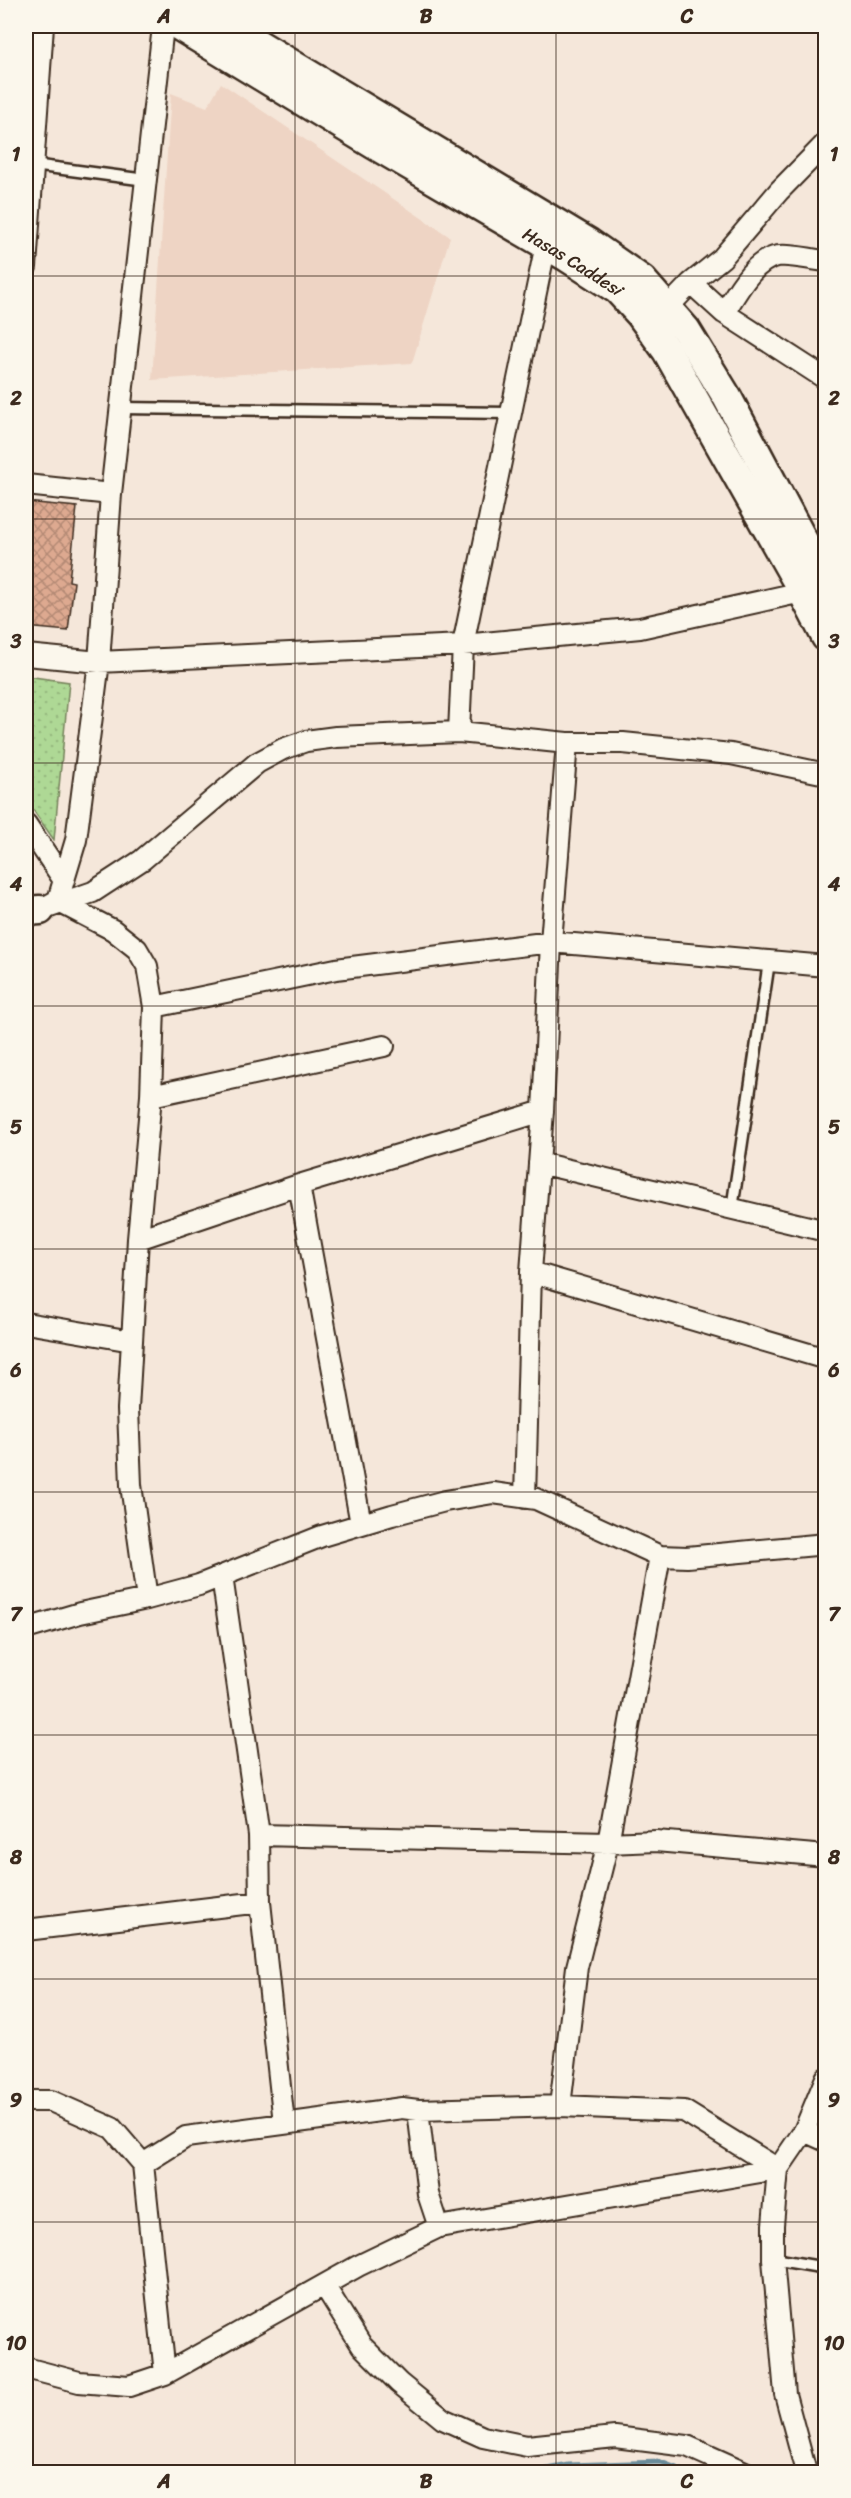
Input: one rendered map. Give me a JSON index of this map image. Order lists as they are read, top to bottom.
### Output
{
  "streets": {
    "main road": ["Hasas Caddesi"]
  },
  "grid": {
    "columns": ["A", "B", "C"],
    "rows": [
      "1",
      "2",
      "3",
      "4",
      "5",
      "6",
      "7",
      "8",
      "9",
      "10"
    ]
  }
}
